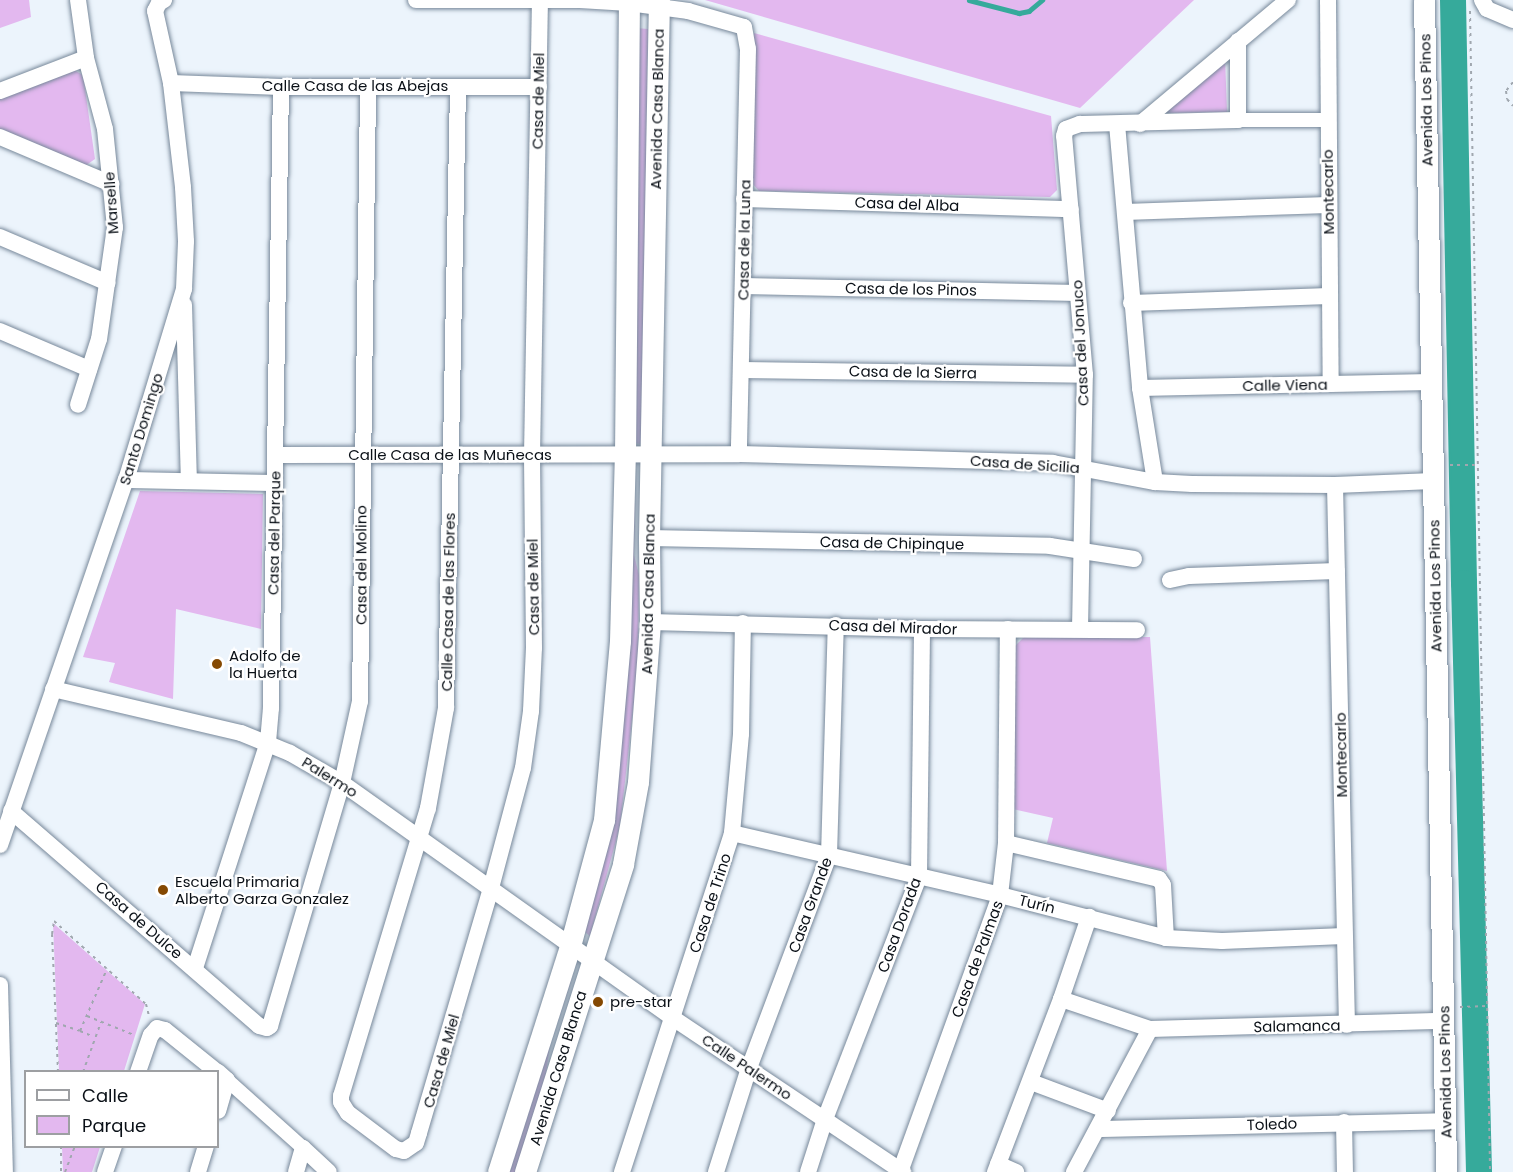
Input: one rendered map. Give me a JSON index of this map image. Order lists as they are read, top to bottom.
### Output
{
  "streets": {
    "street": [
      "Calle Casa de las Abejas",
      "Avenida Los Pinos",
      "Casa de Miel",
      "Avenida Casa Blanca",
      "Montecarlo",
      "Marselle",
      "Casa del Alba",
      "Casa de la Luna",
      "Casa de los Pinos",
      "Casa del Jonuco",
      "Casa de la Sierra",
      "Calle Viena",
      "Santo Domingo",
      "Calle Casa de las Muñecas",
      "Casa de Sicilia",
      "Casa del Parque",
      "Casa de Chipinque",
      "Casa del Molino",
      "Calle Casa de las Flores",
      "Casa del Mirador",
      "Palermo",
      "Casa de Trino",
      "Turín",
      "Casa Grande",
      "Casa de Dulce",
      "Casa Dorada",
      "Casa de Palmas",
      "Salamanca",
      "Calle Palermo",
      "Toledo"
    ]
  },
  "crossings": [
    ["Calle Casa de las Abejas", "Casa de Miel"],
    ["Calle Casa de las Abejas", "Santo Domingo"],
    ["Calle Casa de las Abejas", "Casa del Parque"],
    ["Calle Casa de las Abejas", "Casa del Molino"],
    ["Calle Casa de las Abejas", "Calle Casa de las Flores"],
    ["Avenida Los Pinos", "Calle Viena"],
    ["Avenida Los Pinos", "Casa de Sicilia"],
    ["Avenida Los Pinos", "Salamanca"],
    ["Avenida Los Pinos", "Toledo"],
    ["Casa de Miel", "Calle Casa de las Muñecas"],
    ["Casa de Miel", "Calle Casa de las Flores"],
    ["Casa de Miel", "Palermo"],
    ["Avenida Casa Blanca", "Casa de la Luna"],
    ["Avenida Casa Blanca", "Calle Casa de las Muñecas"],
    ["Avenida Casa Blanca", "Casa de Sicilia"],
    ["Avenida Casa Blanca", "Casa de Chipinque"],
    ["Avenida Casa Blanca", "Casa del Mirador"],
    ["Avenida Casa Blanca", "Palermo"],
    ["Avenida Casa Blanca", "Calle Palermo"],
    ["Montecarlo", "Calle Viena"],
    ["Montecarlo", "Casa de Sicilia"],
    ["Montecarlo", "Turín"],
    ["Montecarlo", "Salamanca"],
    ["Casa del Alba", "Casa de la Luna"],
    ["Casa del Alba", "Casa del Jonuco"],
    ["Casa de la Luna", "Casa de los Pinos"],
    ["Casa de la Luna", "Casa de la Sierra"],
    ["Casa de la Luna", "Casa de Sicilia"],
    ["Casa de los Pinos", "Casa del Jonuco"],
    ["Casa del Jonuco", "Casa de la Sierra"],
    ["Casa del Jonuco", "Casa de Sicilia"],
    ["Casa del Jonuco", "Casa de Chipinque"],
    ["Casa del Jonuco", "Casa del Mirador"],
    ["Santo Domingo", "Palermo"],
    ["Santo Domingo", "Casa de Dulce"],
    ["Calle Casa de las Muñecas", "Casa de Sicilia"],
    ["Calle Casa de las Muñecas", "Casa del Parque"],
    ["Calle Casa de las Muñecas", "Casa del Molino"],
    ["Calle Casa de las Muñecas", "Calle Casa de las Flores"],
    ["Casa del Parque", "Palermo"],
    ["Casa del Parque", "Casa de Dulce"],
    ["Casa del Molino", "Palermo"],
    ["Casa del Molino", "Casa de Dulce"],
    ["Calle Casa de las Flores", "Palermo"],
    ["Casa del Mirador", "Casa de Trino"],
    ["Casa del Mirador", "Casa Grande"],
    ["Casa del Mirador", "Casa Dorada"],
    ["Casa del Mirador", "Casa de Palmas"],
    ["Palermo", "Calle Palermo"],
    ["Casa de Trino", "Turín"],
    ["Casa de Trino", "Calle Palermo"],
    ["Turín", "Casa Grande"],
    ["Turín", "Casa Dorada"],
    ["Turín", "Casa de Palmas"],
    ["Casa Grande", "Calle Palermo"],
    ["Casa Dorada", "Calle Palermo"],
    ["Casa de Palmas", "Calle Palermo"]
  ],
  "places": ["Adolfo de la Huerta", "Escuela Primaria Alberto Garza Gonzalez", "pre-star"],
  "legend": ["Calle", "Parque"]
}
